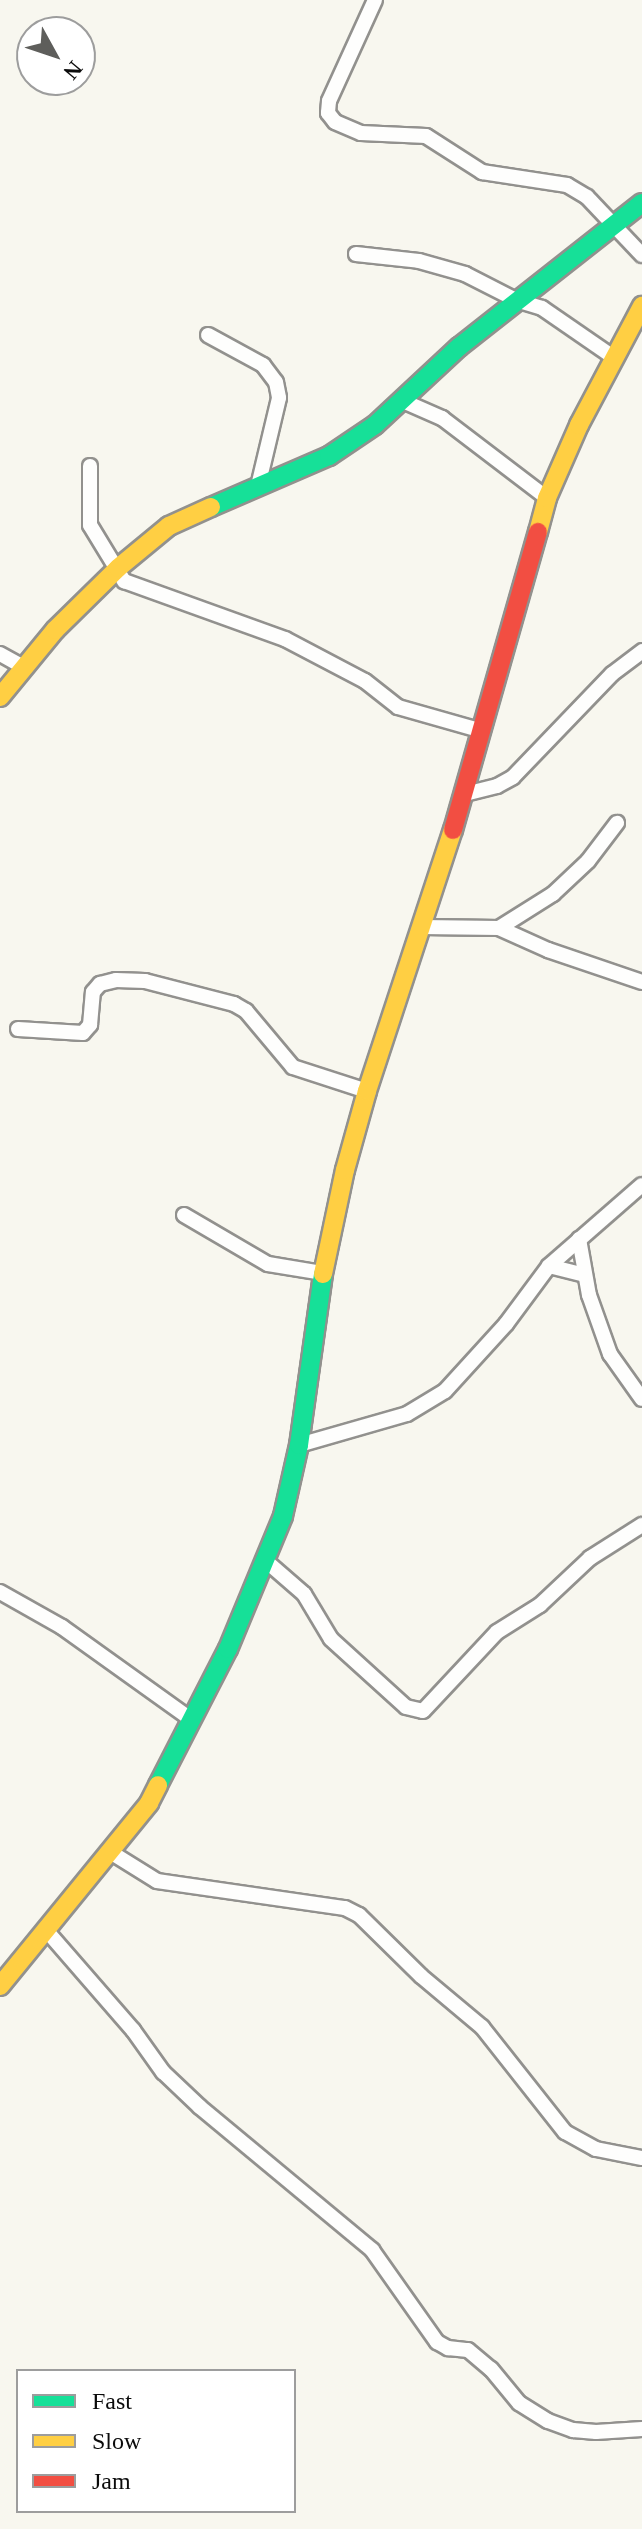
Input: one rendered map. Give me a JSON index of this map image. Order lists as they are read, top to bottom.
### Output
{
  "legend": ["Fast", "Slow", "Jam"],
  "north": "bottom right"
}
